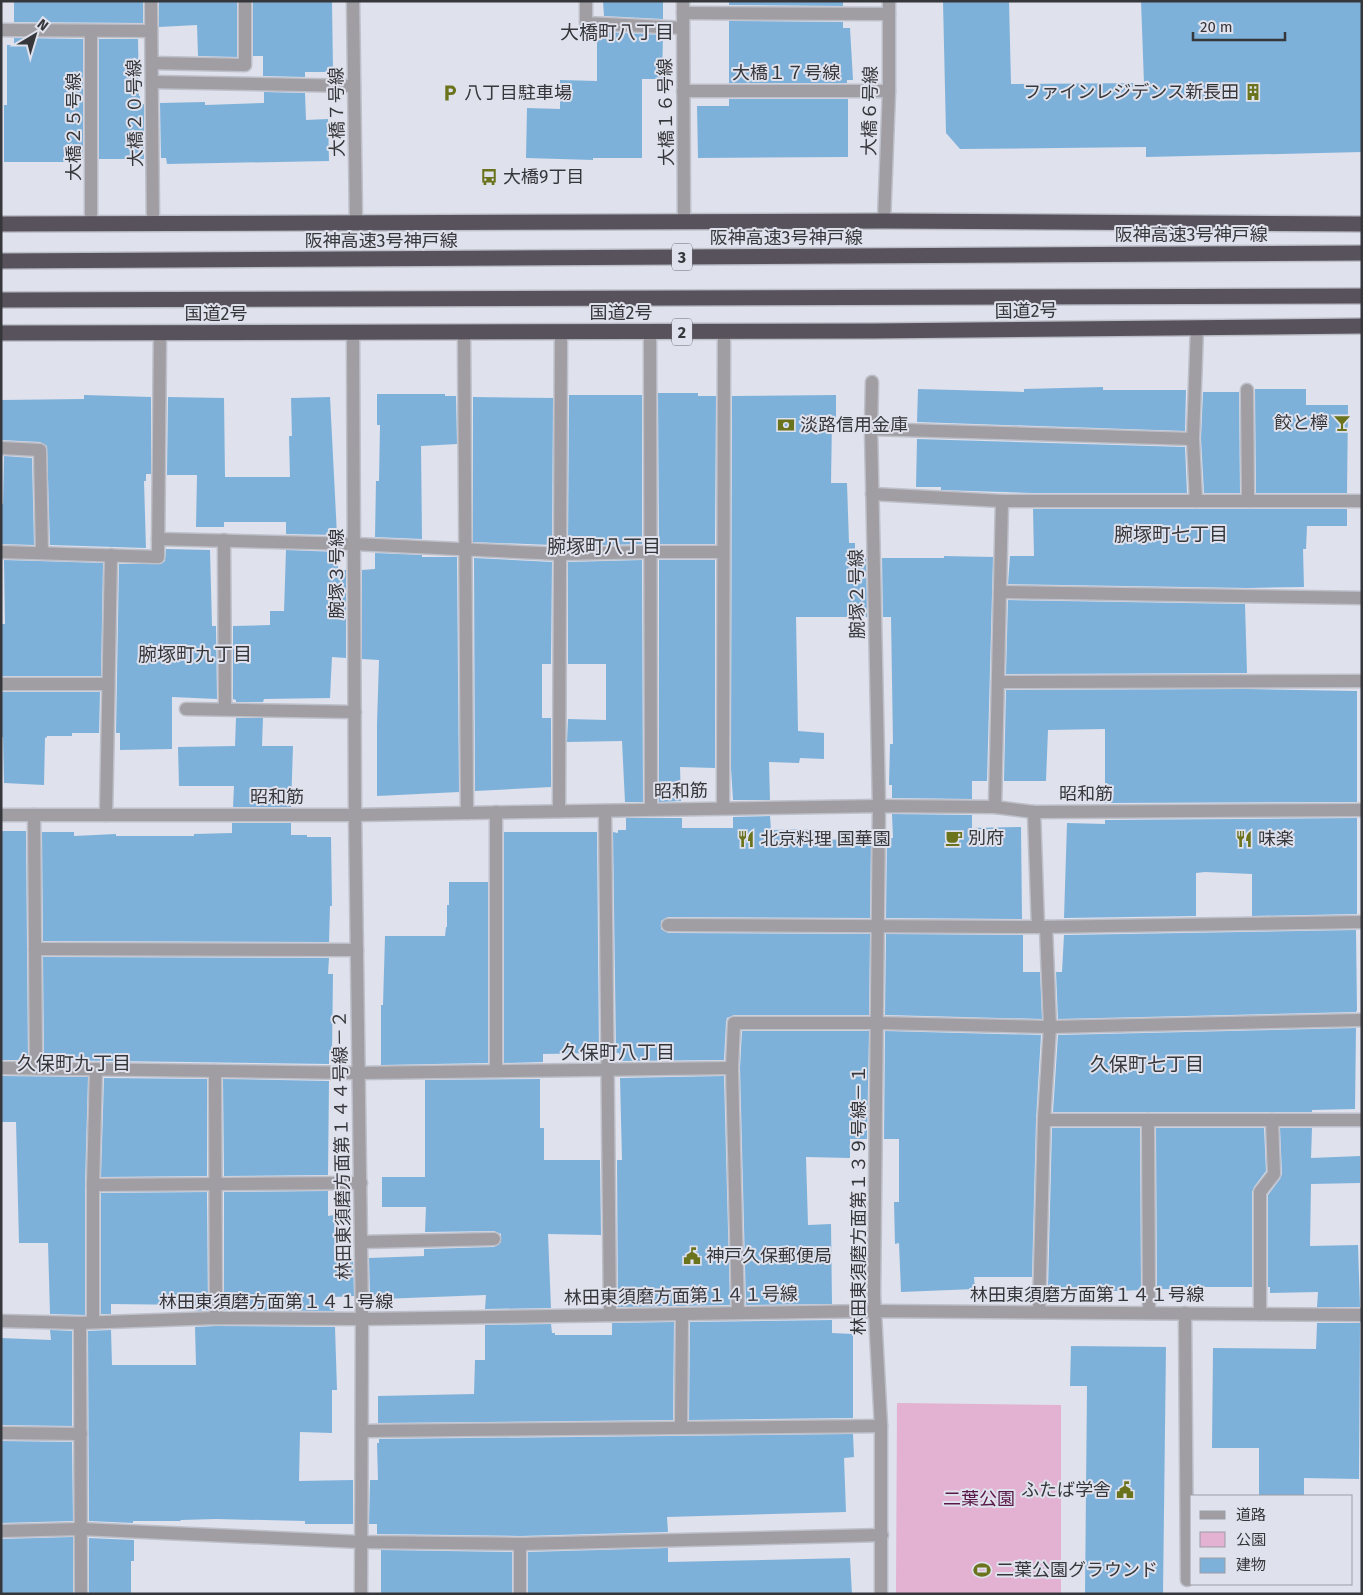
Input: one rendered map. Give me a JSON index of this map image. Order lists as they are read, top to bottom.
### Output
{
  "streets": {
    "highway": [
      "阪神高速3号神戸線",
      "3",
      "国道2号",
      "2"
    ],
    "street": [
      "大橋１７号線",
      "大橋６号線",
      "大橋７号線",
      "大橋１６号線",
      "大橋２０号線",
      "大橋２５号線",
      "腕塚３号線",
      "腕塚２号線",
      "昭和筋",
      "林田東須磨方面第１４４号線－２",
      "林田東須磨方面第１３９号線－１",
      "林田東須磨方面第１４１号線"
    ]
  },
  "crossings": [
    ["大橋１７号線", "大橋６号線"],
    ["大橋１７号線", "大橋１６号線"],
    ["国道2号", "腕塚３号線"],
    ["腕塚３号線", "昭和筋"],
    ["腕塚３号線", "林田東須磨方面第１４４号線－２"],
    ["腕塚２号線", "昭和筋"],
    ["腕塚２号線", "林田東須磨方面第１３９号線－１"],
    ["昭和筋", "林田東須磨方面第１４４号線－２"],
    ["昭和筋", "林田東須磨方面第１３９号線－１"],
    ["林田東須磨方面第１４４号線－２", "林田東須磨方面第１４１号線"],
    ["林田東須磨方面第１３９号線－１", "林田東須磨方面第１４１号線"]
  ],
  "districts": [
    "大橋町八丁目",
    "腕塚町七丁目",
    "腕塚町八丁目",
    "腕塚町九丁目",
    "久保町八丁目",
    "久保町九丁目",
    "久保町七丁目"
  ],
  "parks": ["二葉公園"],
  "places": {
    "building": ["ファインレジデンス新長田"],
    "parking": ["八丁目駐車場"],
    "bus stop": ["大橋9丁目"],
    "bar": ["餃と檸"],
    "bank": ["淡路信用金庫"],
    "cafe": ["別府"],
    "restaurant": ["北京料理 国華園", "味楽"],
    "public building": ["神戸久保郵便局", "ふたば学舎"],
    "sports": ["二葉公園グラウンド"]
  },
  "legend": ["道路", "公園", "建物"],
  "scale_bar": "20 m",
  "north": "top right"
}
